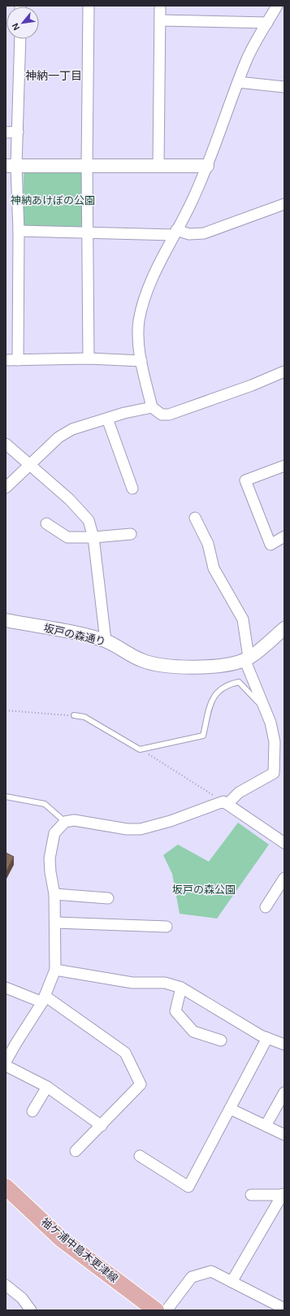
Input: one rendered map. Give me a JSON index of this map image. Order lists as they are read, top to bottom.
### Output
{
  "streets": {
    "main road": ["袖ケ浦中島木更津線"],
    "street": ["坂戸の森通り"]
  },
  "districts": ["神納一丁目"],
  "parks": ["神納あけぼの公園", "坂戸の森公園"],
  "north": "bottom left"
}
